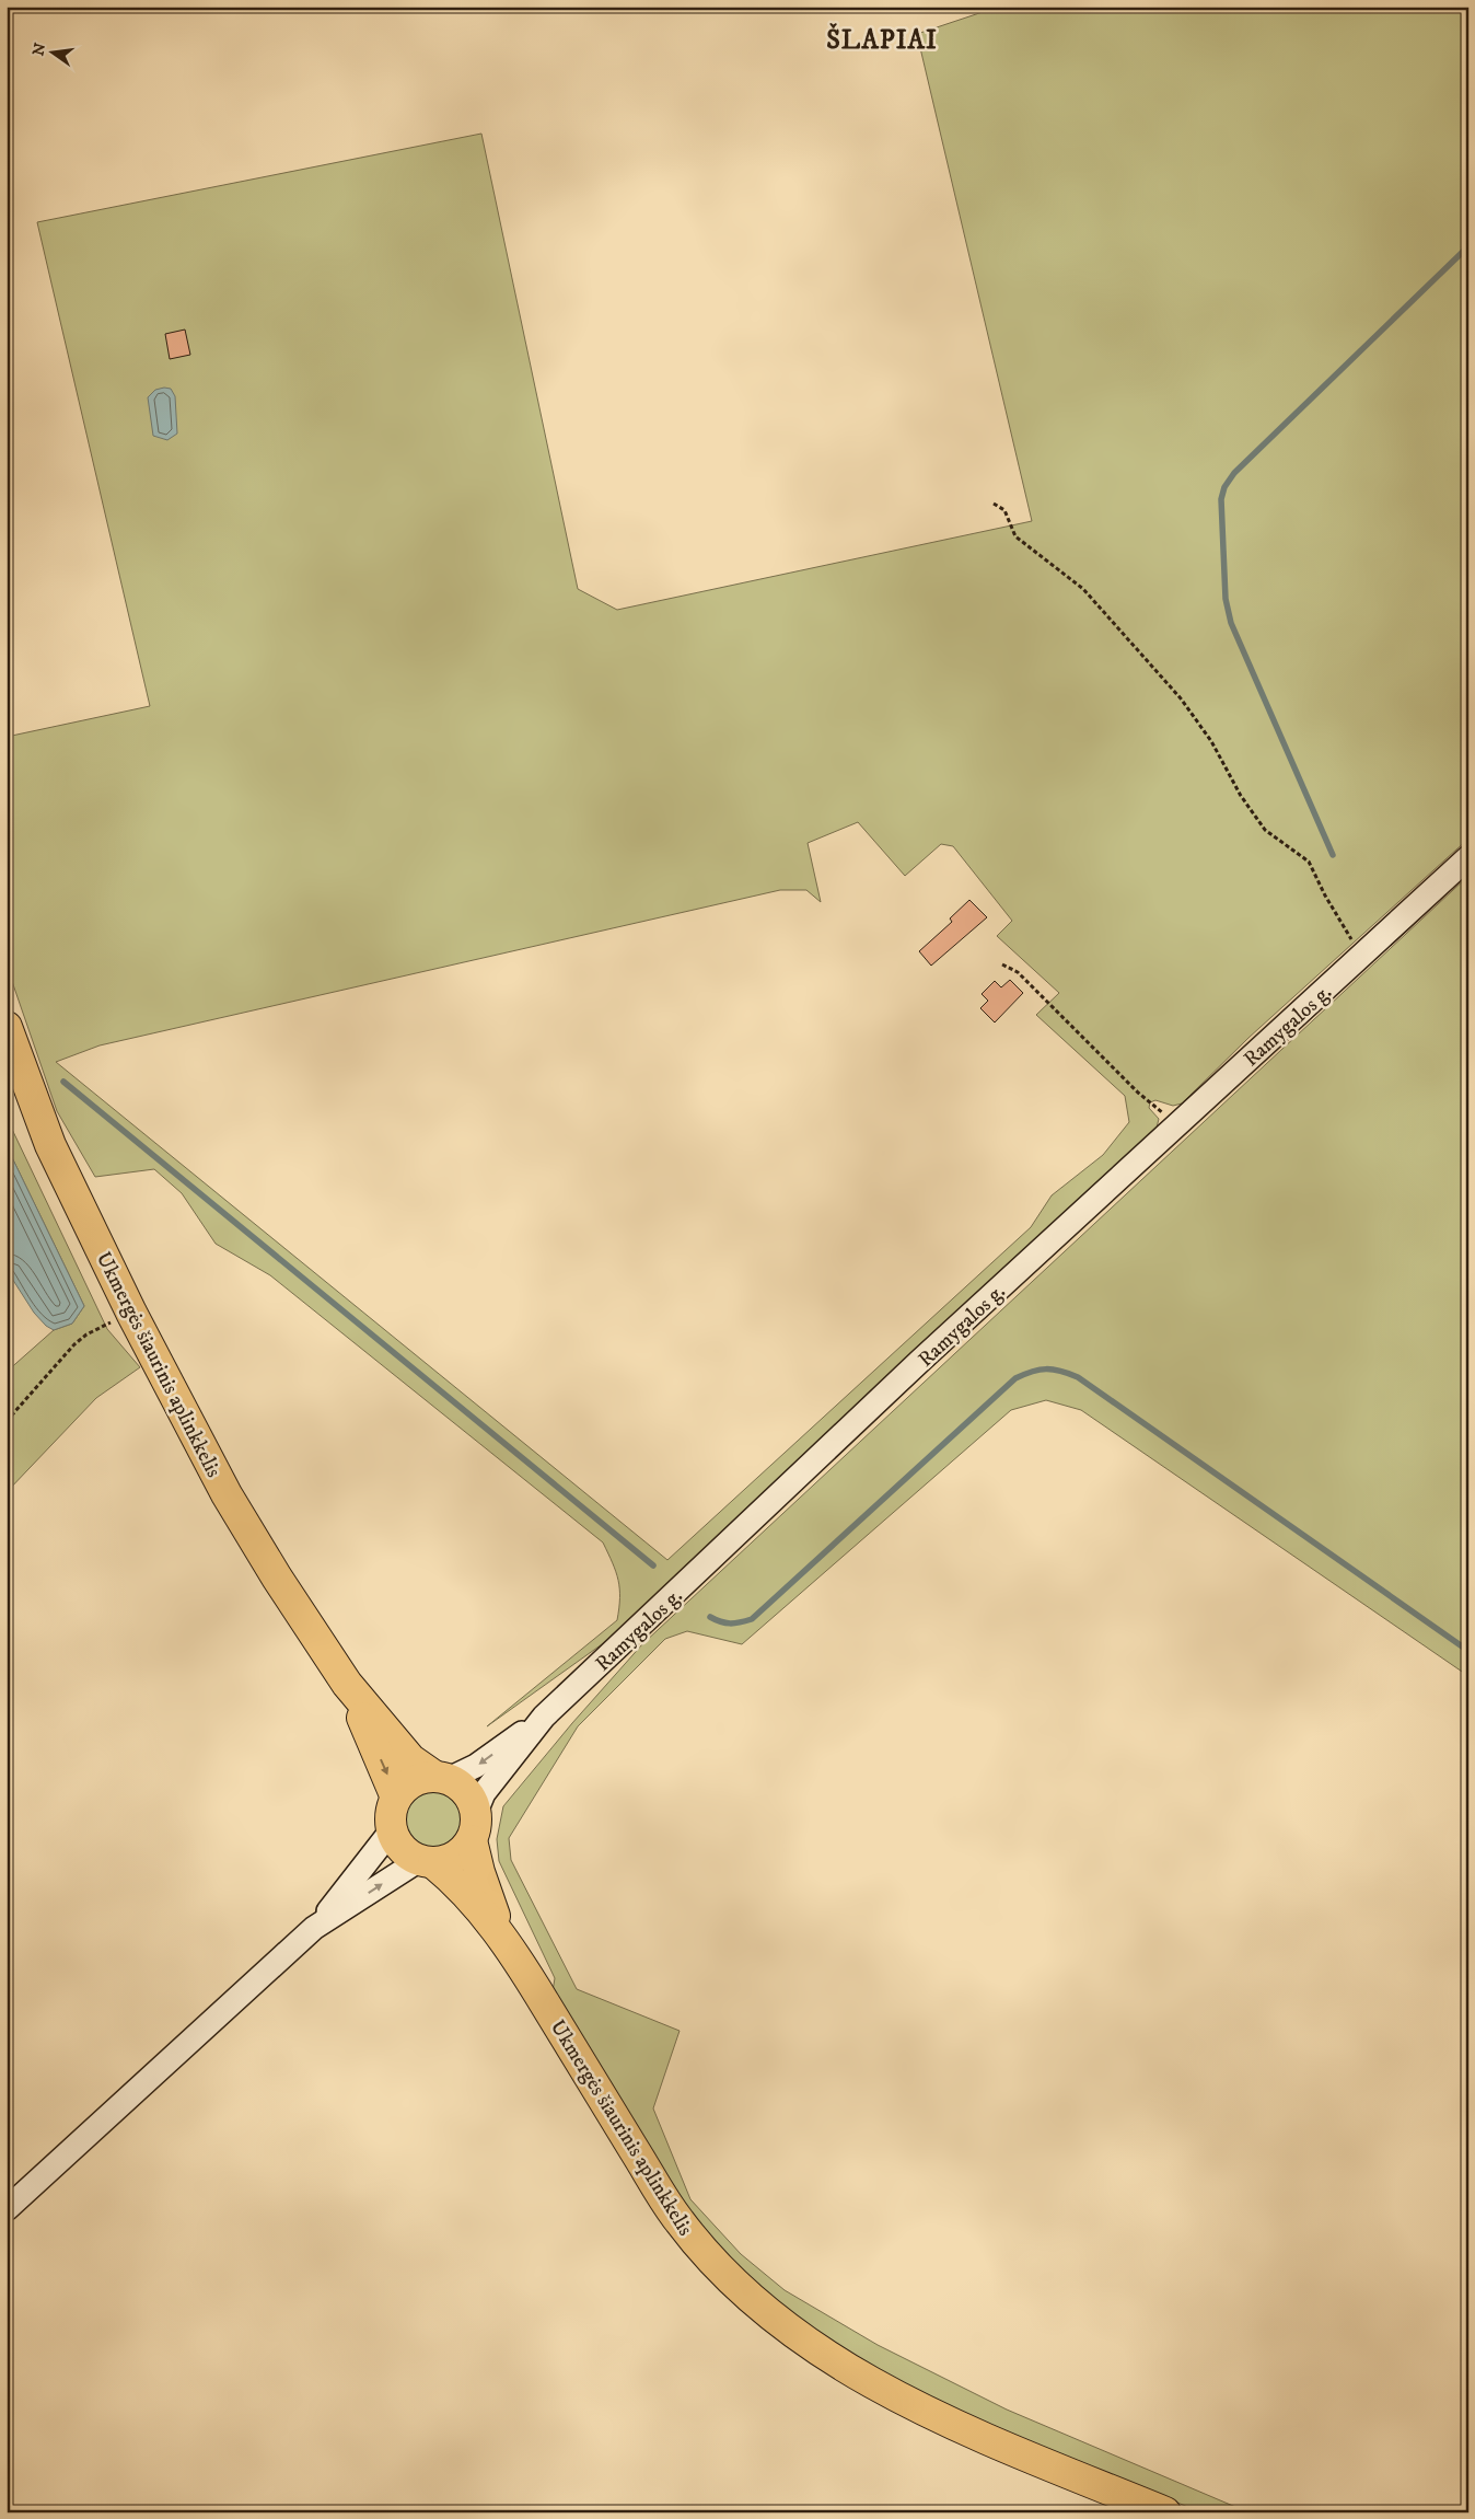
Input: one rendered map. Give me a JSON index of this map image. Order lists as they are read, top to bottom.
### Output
{
  "streets": {
    "highway": ["Ukmergės šiaurinis aplinkkelis"],
    "main road": ["Ramygalos g."]
  },
  "crossings": [
    ["Ramygalos g.", "Ukmergės šiaurinis aplinkkelis"]
  ],
  "districts": ["ŠLAPIAI"],
  "north": "left"
}
